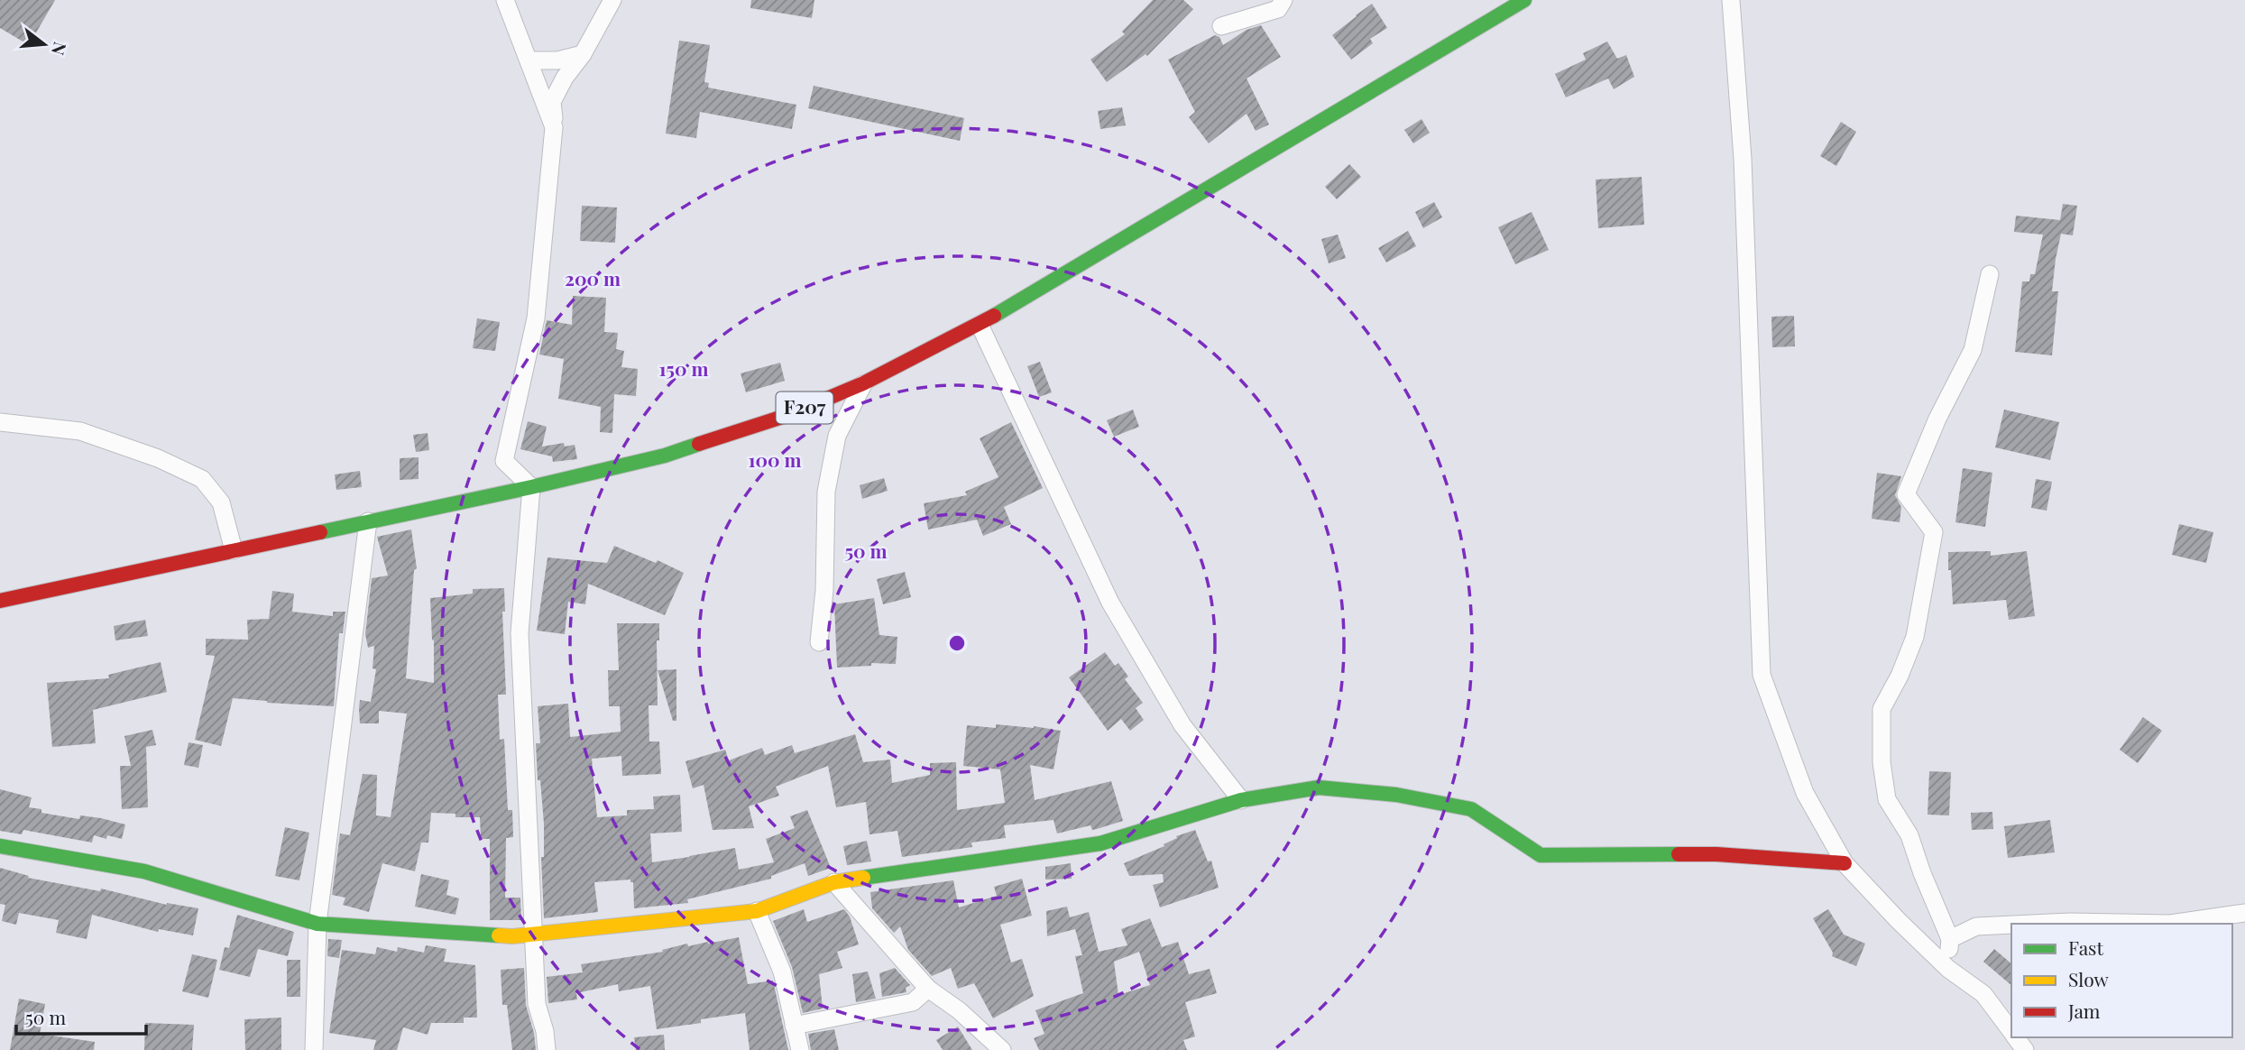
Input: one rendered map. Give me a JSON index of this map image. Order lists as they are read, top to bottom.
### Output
{
  "streets": {
    "street": ["F207"]
  },
  "legend": ["Fast", "Slow", "Jam"],
  "scale_bar": "50 m",
  "north": "right",
  "rings": [
    "200 m",
    "150 m",
    "100 m",
    "50 m"
  ]
}
